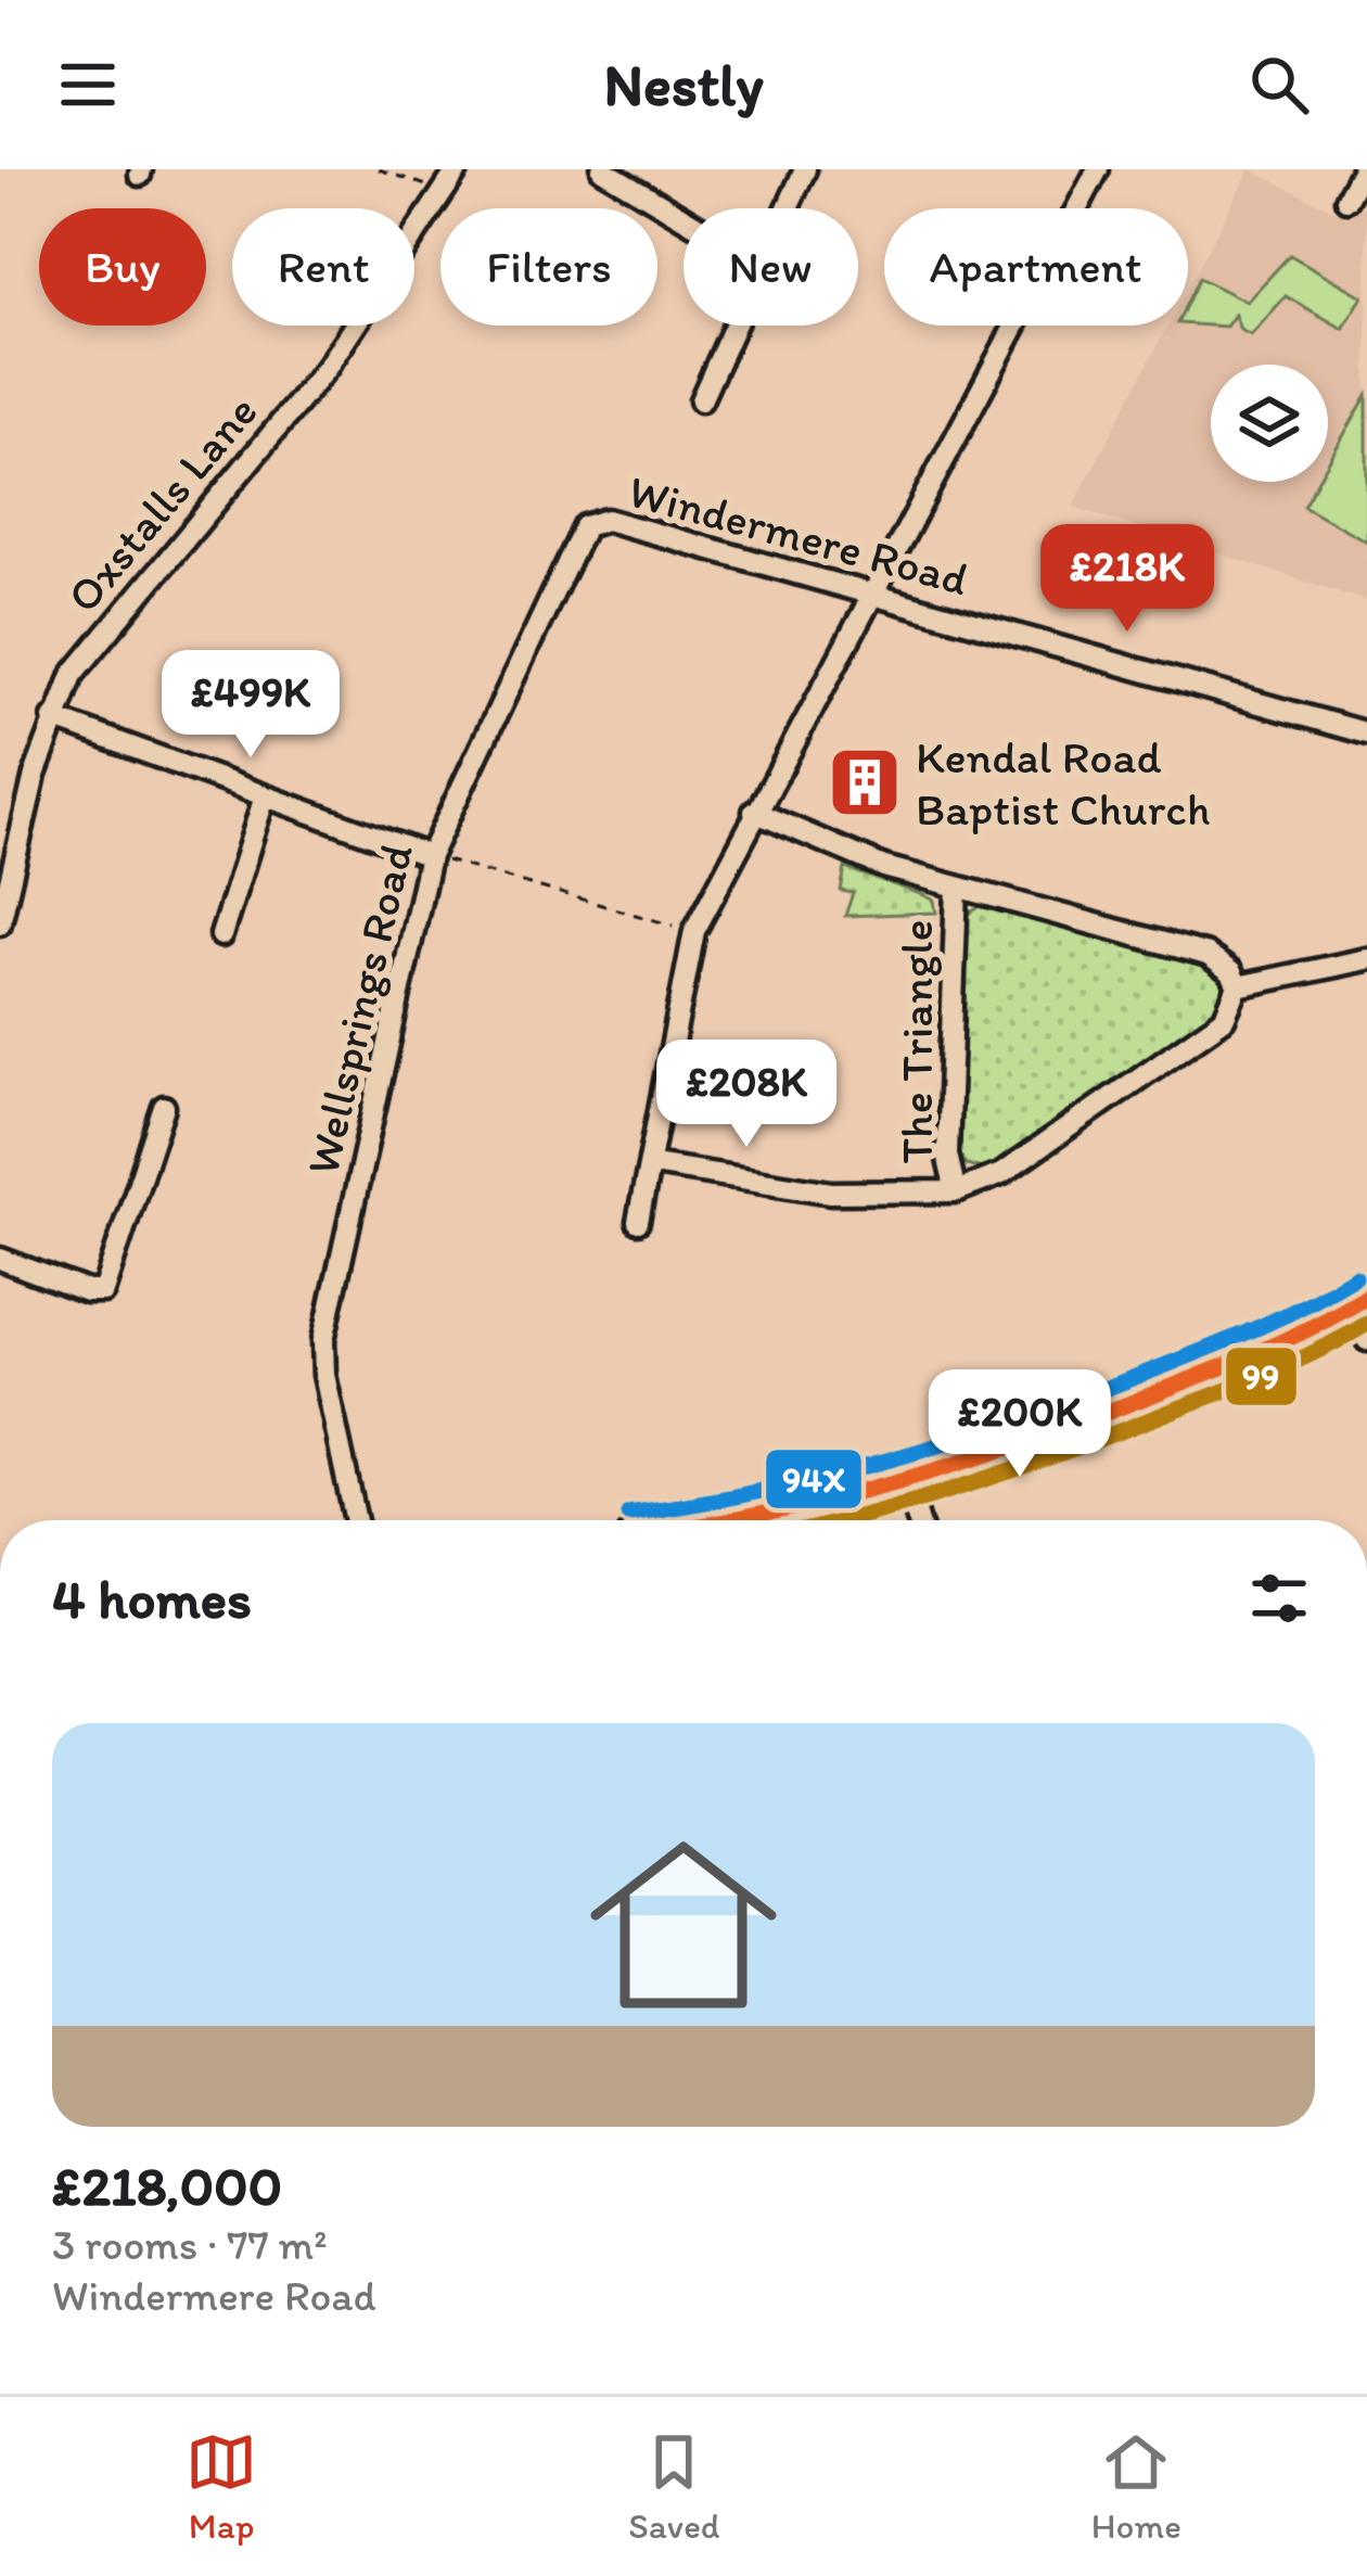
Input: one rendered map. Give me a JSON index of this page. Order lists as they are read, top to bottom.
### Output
{
  "streets": {
    "street": [
      "Oxstalls Lane",
      "Windermere Road",
      "Wellsprings Road",
      "The Triangle"
    ]
  },
  "crossings": [
    ["Windermere Road", "Wellsprings Road"]
  ],
  "places": {
    "building": ["Kendal Road Baptist Church"]
  },
  "lines": ["transit line 94X", "transit line 99"],
  "page": {
    "header": "Nestly",
    "chip": [
      "Buy",
      "Rent",
      "Filters",
      "New",
      "Apartment"
    ],
    "price": [
      "£218K",
      "£499K",
      "£208K",
      "£200K"
    ],
    "heading": "4 homes",
    "list": [
      {
        "name": "£218,000",
        "note": "3 rooms · 77 m² · Windermere Road"
      }
    ],
    "tabs": ["Map", "Saved", "Home"]
  }
}
